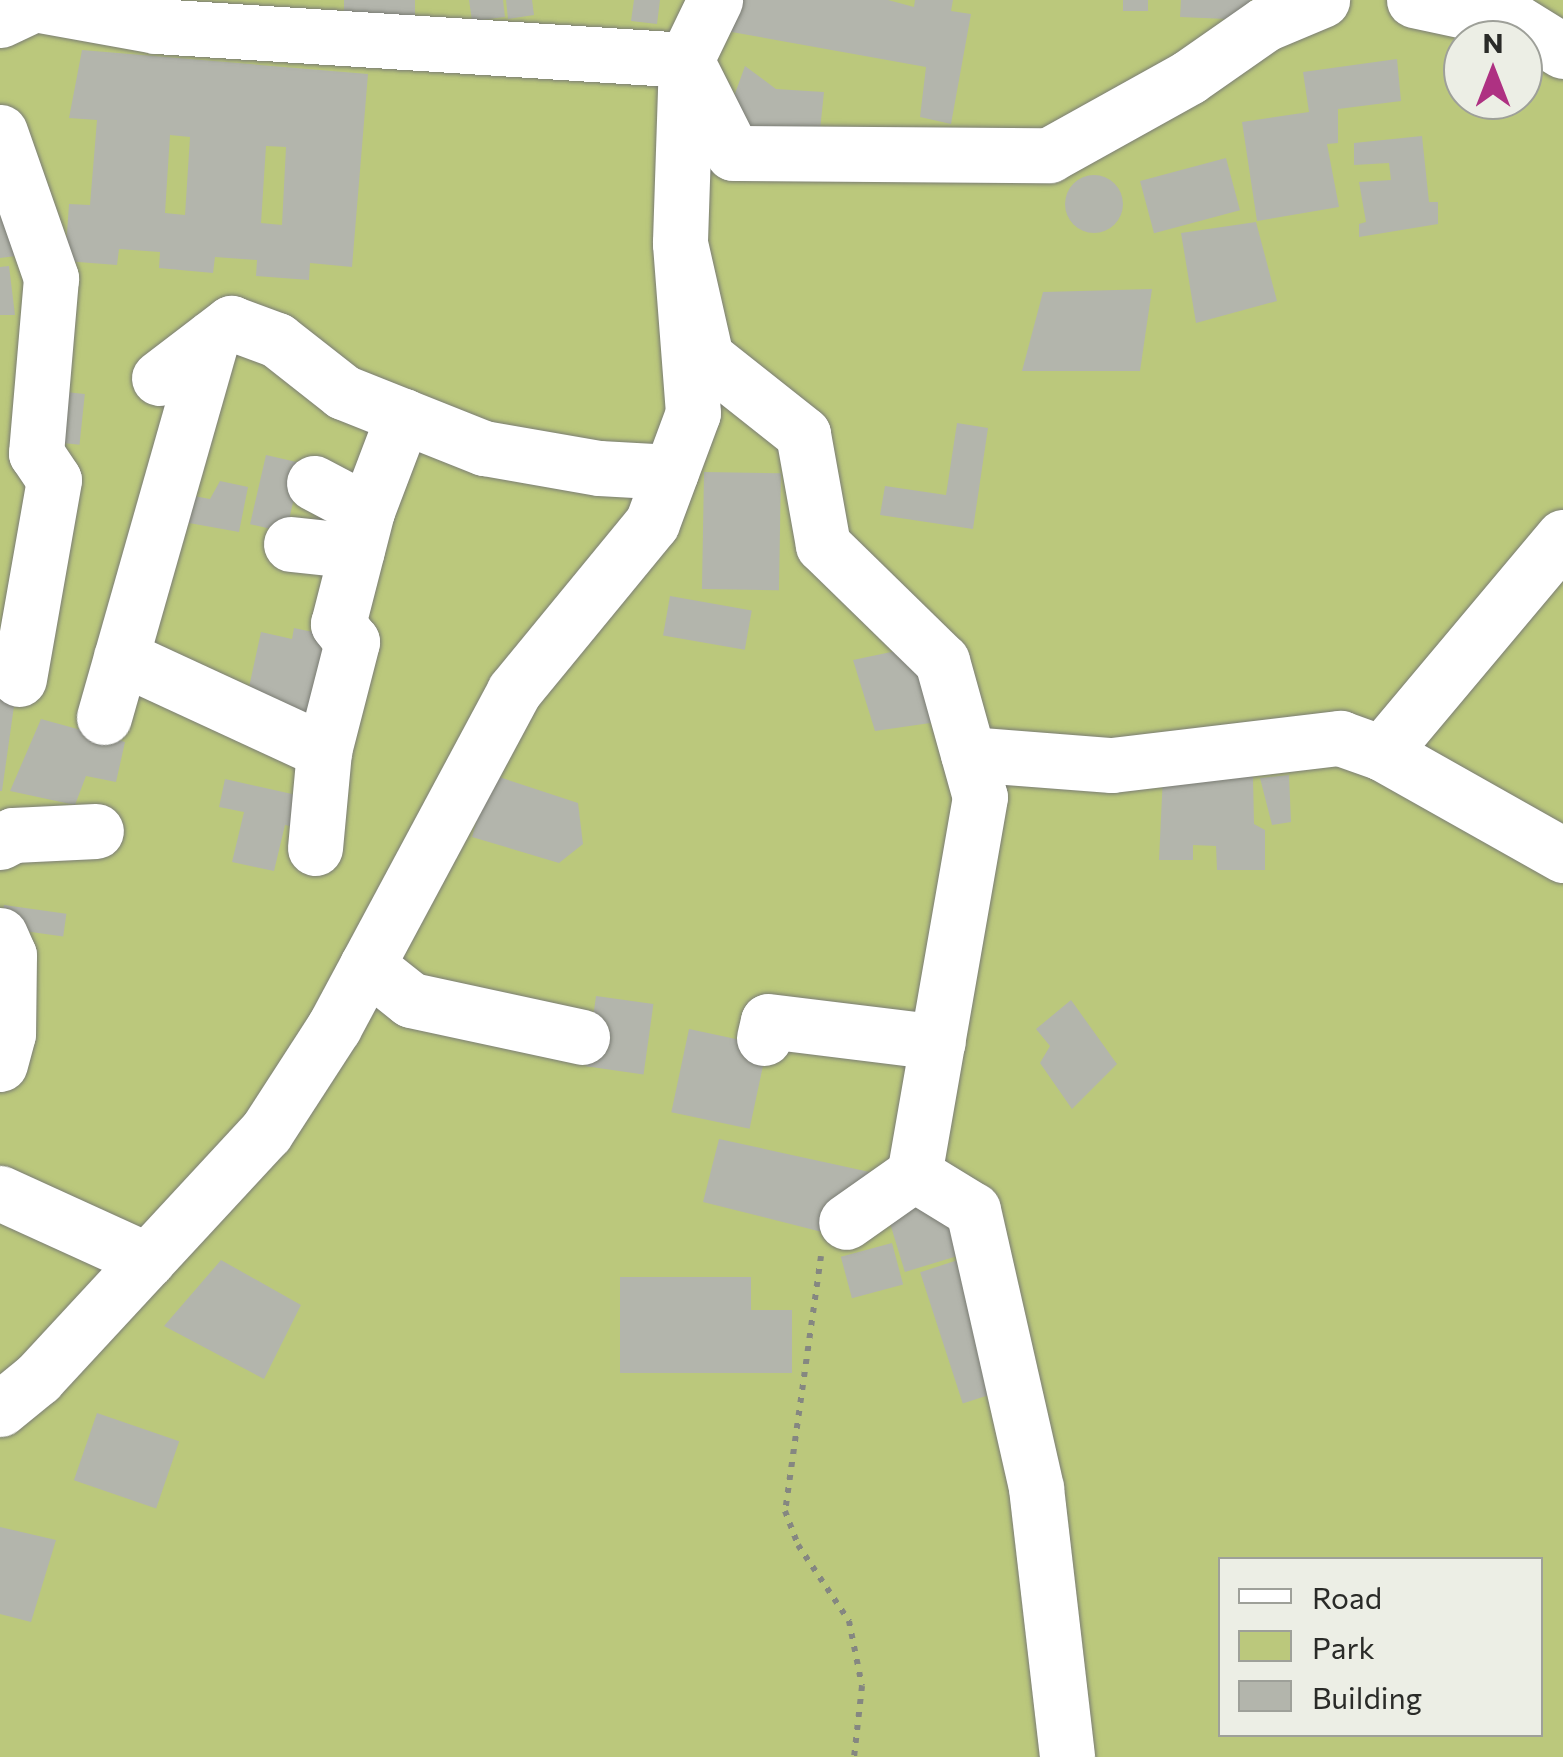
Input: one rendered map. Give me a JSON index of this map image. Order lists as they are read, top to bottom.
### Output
{
  "legend": ["Road", "Park", "Building"],
  "north": "top"
}
